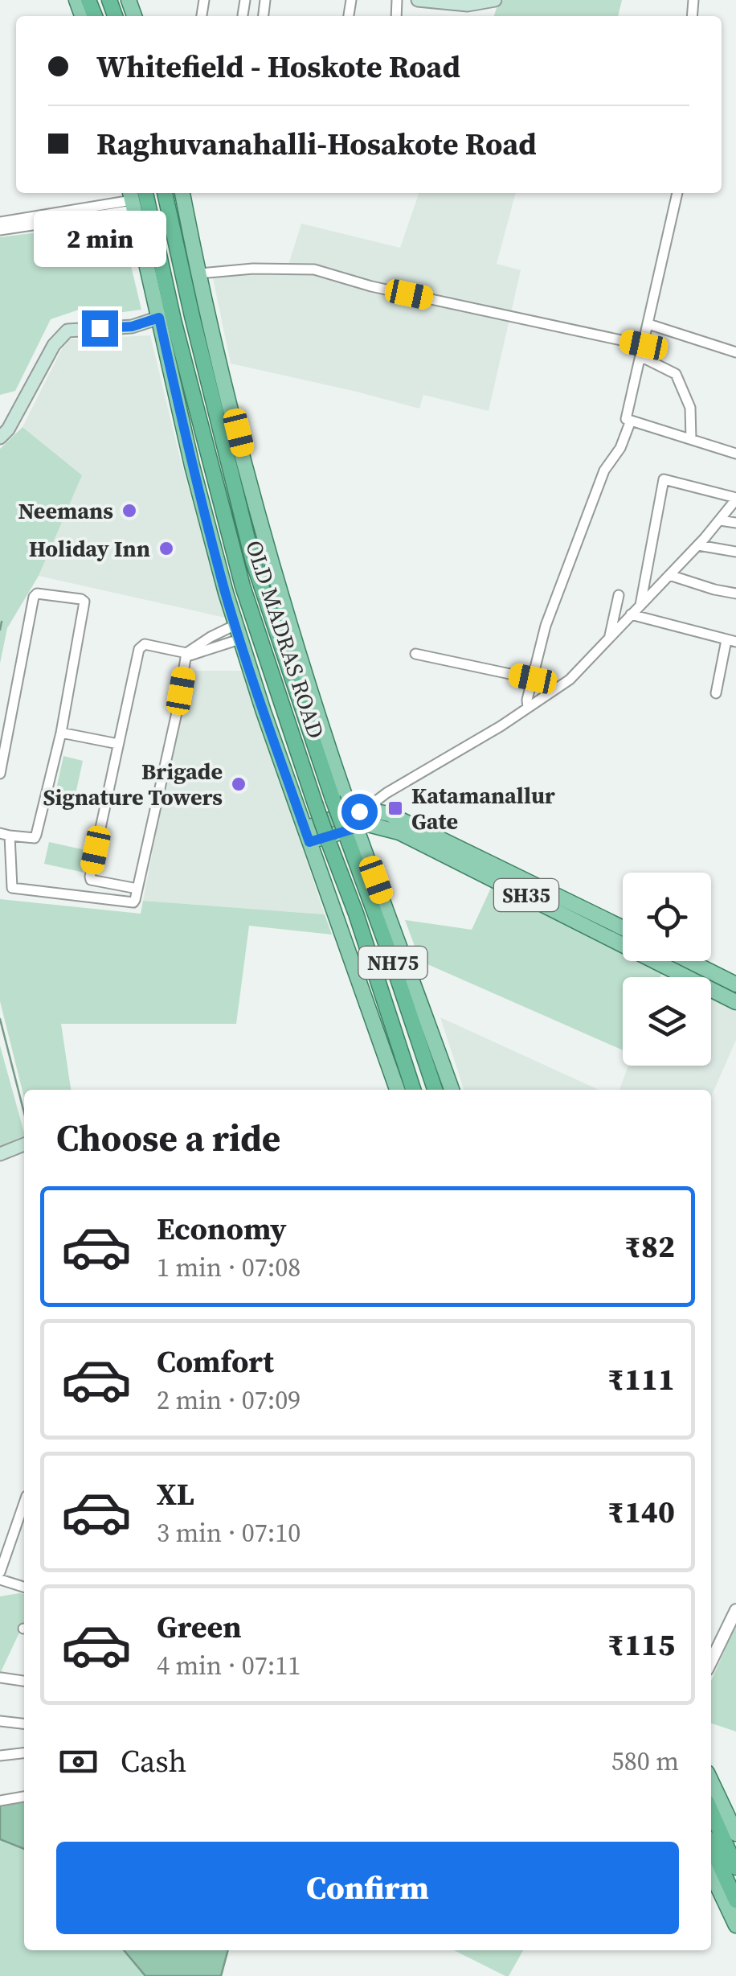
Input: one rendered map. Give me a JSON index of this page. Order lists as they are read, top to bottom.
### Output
{
  "streets": {
    "highway": ["OLD MADRAS ROAD", "NH75"],
    "main road": ["SH35"]
  },
  "crossings": [
    ["SH35", "NH75"]
  ],
  "places": {
    "other": ["Neemans", "Holiday Inn", "Brigade Signature Towers"],
    "transit": ["Katamanallur Gate"]
  },
  "page": {
    "banner": ["Whitefield - Hoskote Road", "Raghuvanahalli-Hosakote Road"],
    "bubble": "2 min",
    "heading": "Choose a ride",
    "list": [
      {
        "name": "Economy",
        "note": "1 min · 07:08",
        "value": "₹82"
      },
      {
        "name": "Comfort",
        "note": "2 min · 07:09",
        "value": "₹111"
      },
      {
        "name": "XL",
        "note": "3 min · 07:10",
        "value": "₹140"
      },
      {
        "name": "Green",
        "note": "4 min · 07:11",
        "value": "₹115"
      }
    ],
    "pay": ["Cash", "580 m"],
    "buttons": "Confirm"
  }
}
